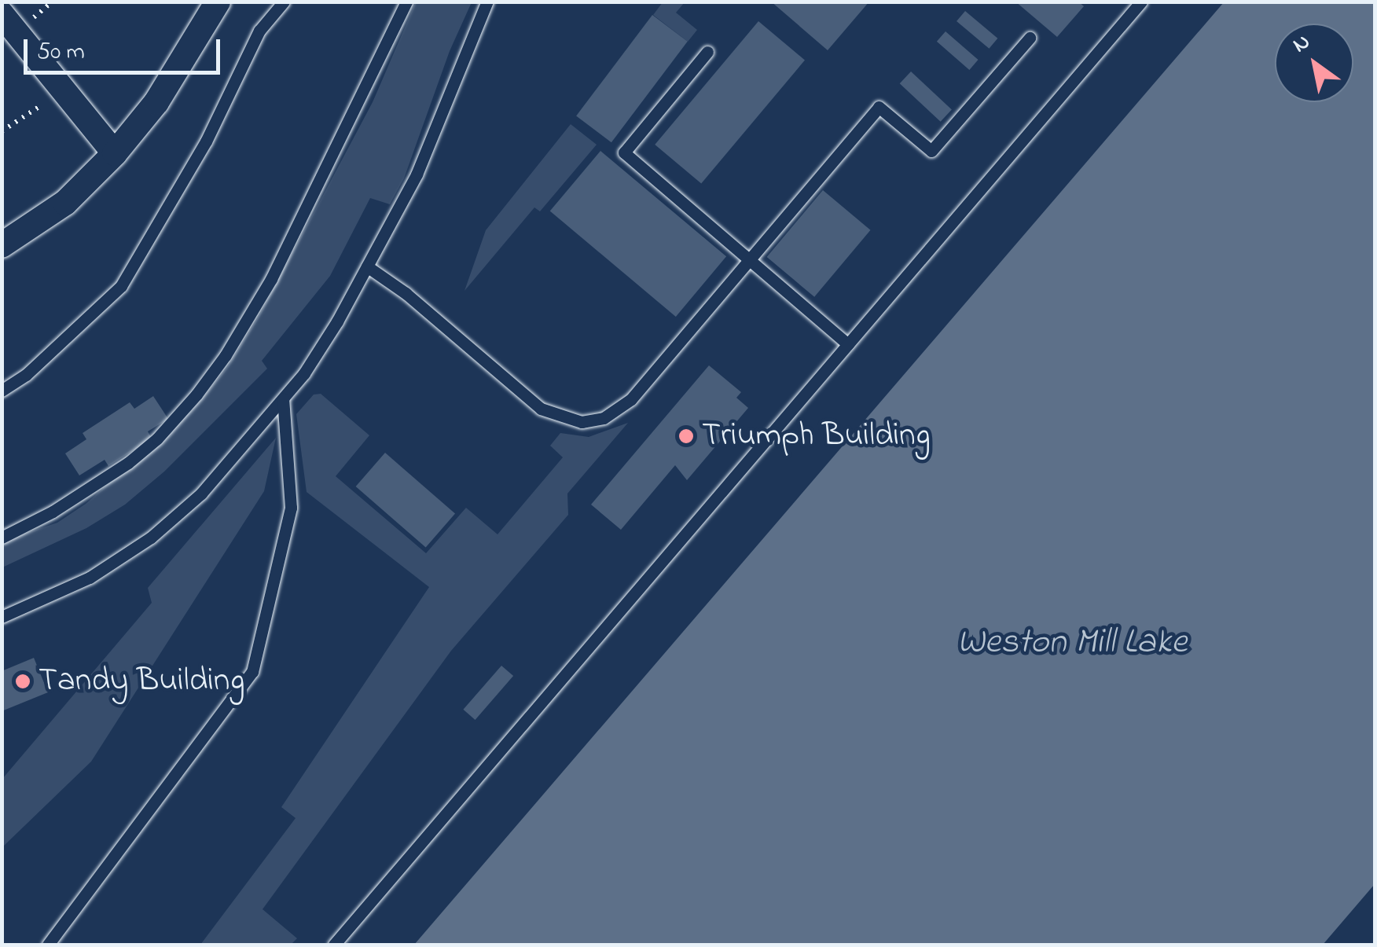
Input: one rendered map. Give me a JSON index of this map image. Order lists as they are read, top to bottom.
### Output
{
  "water": ["Weston Mill Lake"],
  "places": ["Triumph Building", "Tandy Building"],
  "scale_bar": "50 m",
  "north": "top left"
}
